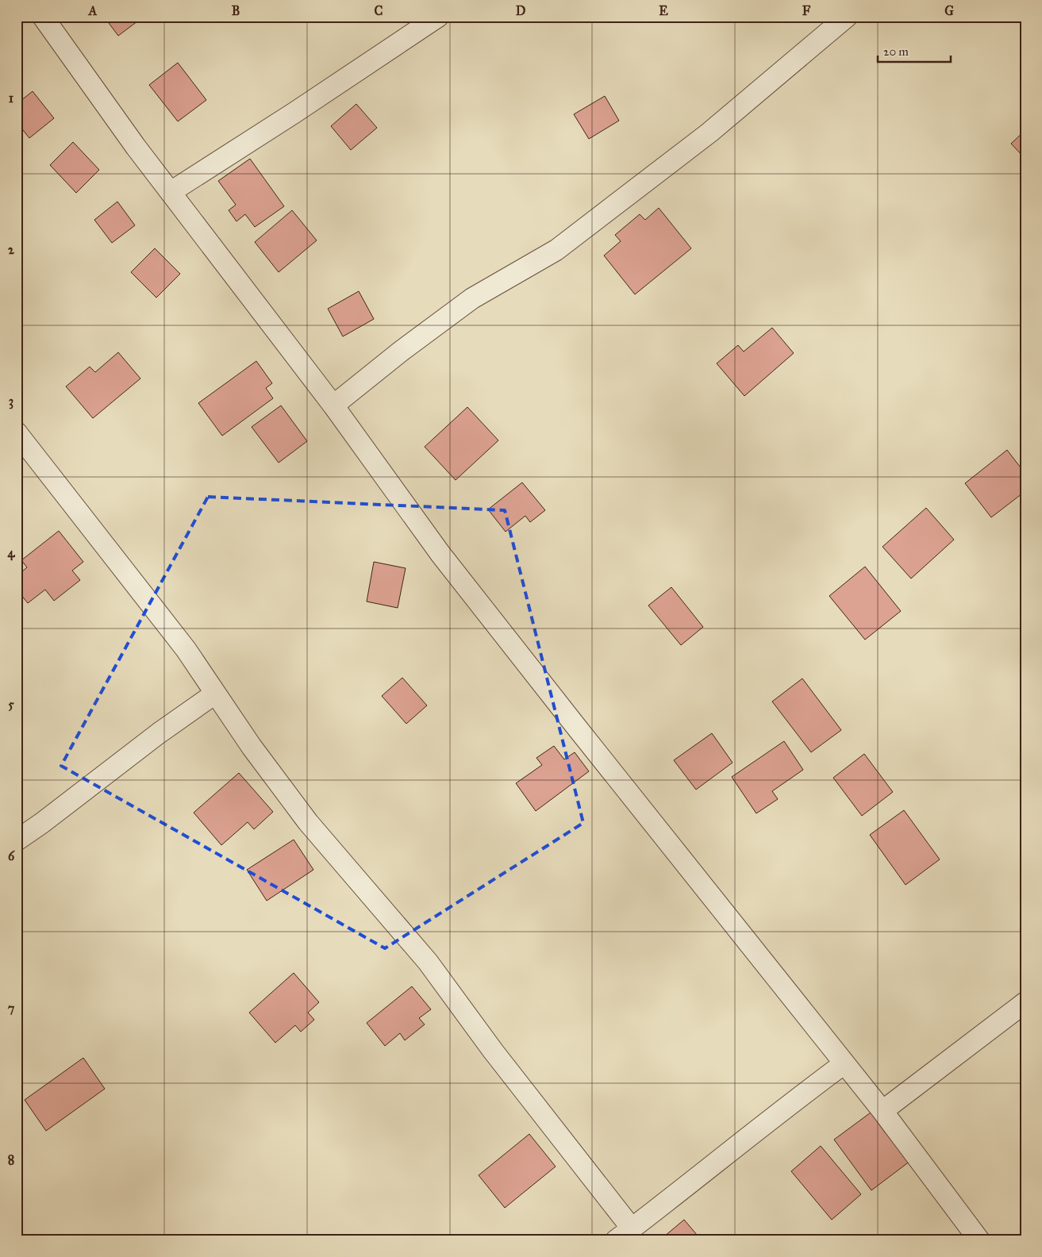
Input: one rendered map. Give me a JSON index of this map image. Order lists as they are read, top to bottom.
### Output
{
  "scale_bar": "20 m",
  "grid": {
    "columns": [
      "A",
      "B",
      "C",
      "D",
      "E",
      "F",
      "G"
    ],
    "rows": [
      "1",
      "2",
      "3",
      "4",
      "5",
      "6",
      "7",
      "8"
    ]
  }
}
